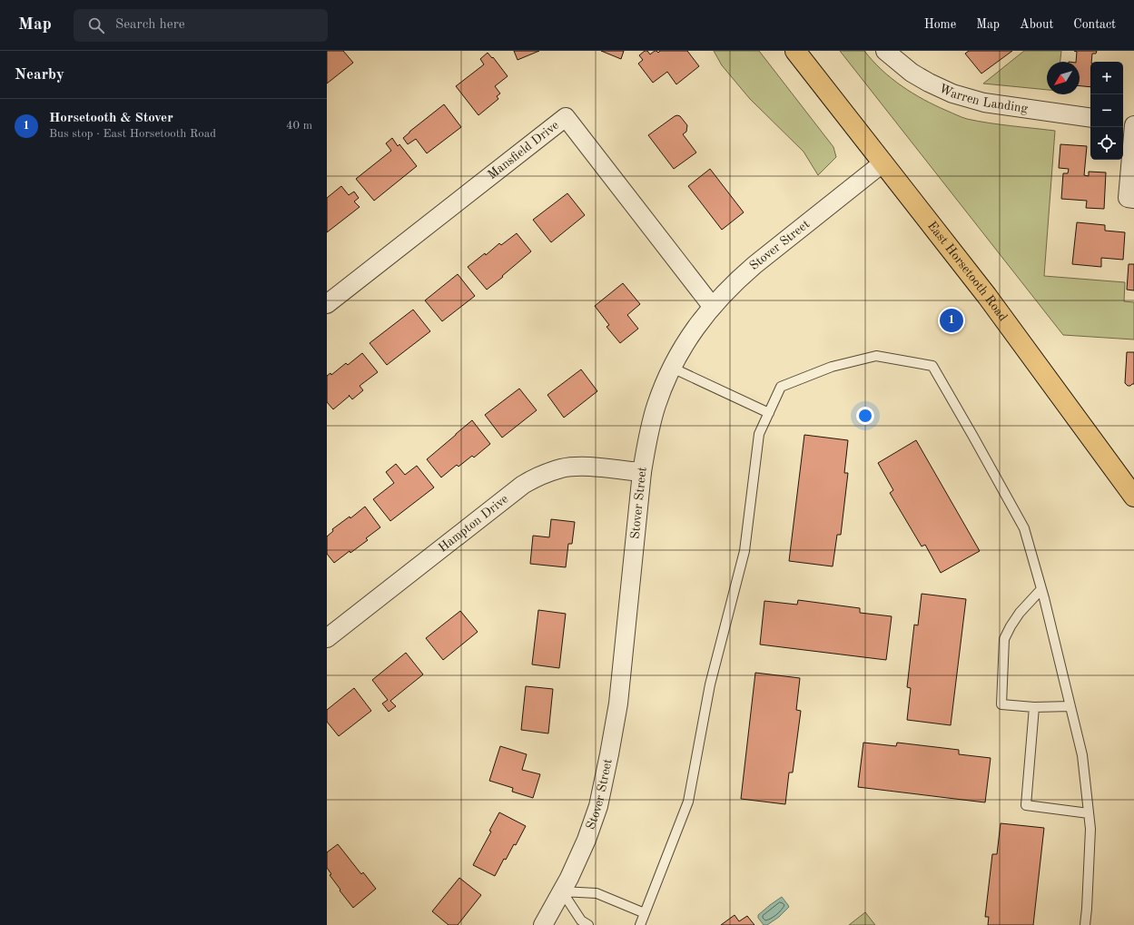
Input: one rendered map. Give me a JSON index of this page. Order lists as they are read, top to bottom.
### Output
{
  "streets": {
    "main road": ["East Horsetooth Road"],
    "street": [
      "Warren Landing",
      "Mansfield Drive",
      "Stover Street",
      "Hampton Drive"
    ]
  },
  "crossings": [
    ["Mansfield Drive", "Stover Street"],
    ["Stover Street", "East Horsetooth Road"],
    ["Stover Street", "Hampton Drive"]
  ],
  "north": "bottom left",
  "page": {
    "header": "Map",
    "search": "Search here",
    "nav": [
      "Home",
      "Map",
      "About",
      "Contact"
    ],
    "heading": "Nearby",
    "map_buttons": ["+", "−"],
    "list": [
      {
        "mark": "1",
        "name": "Horsetooth & Stover",
        "note": "Bus stop · East Horsetooth Road",
        "value": "40 m"
      }
    ],
    "pins": "1"
  }
}
